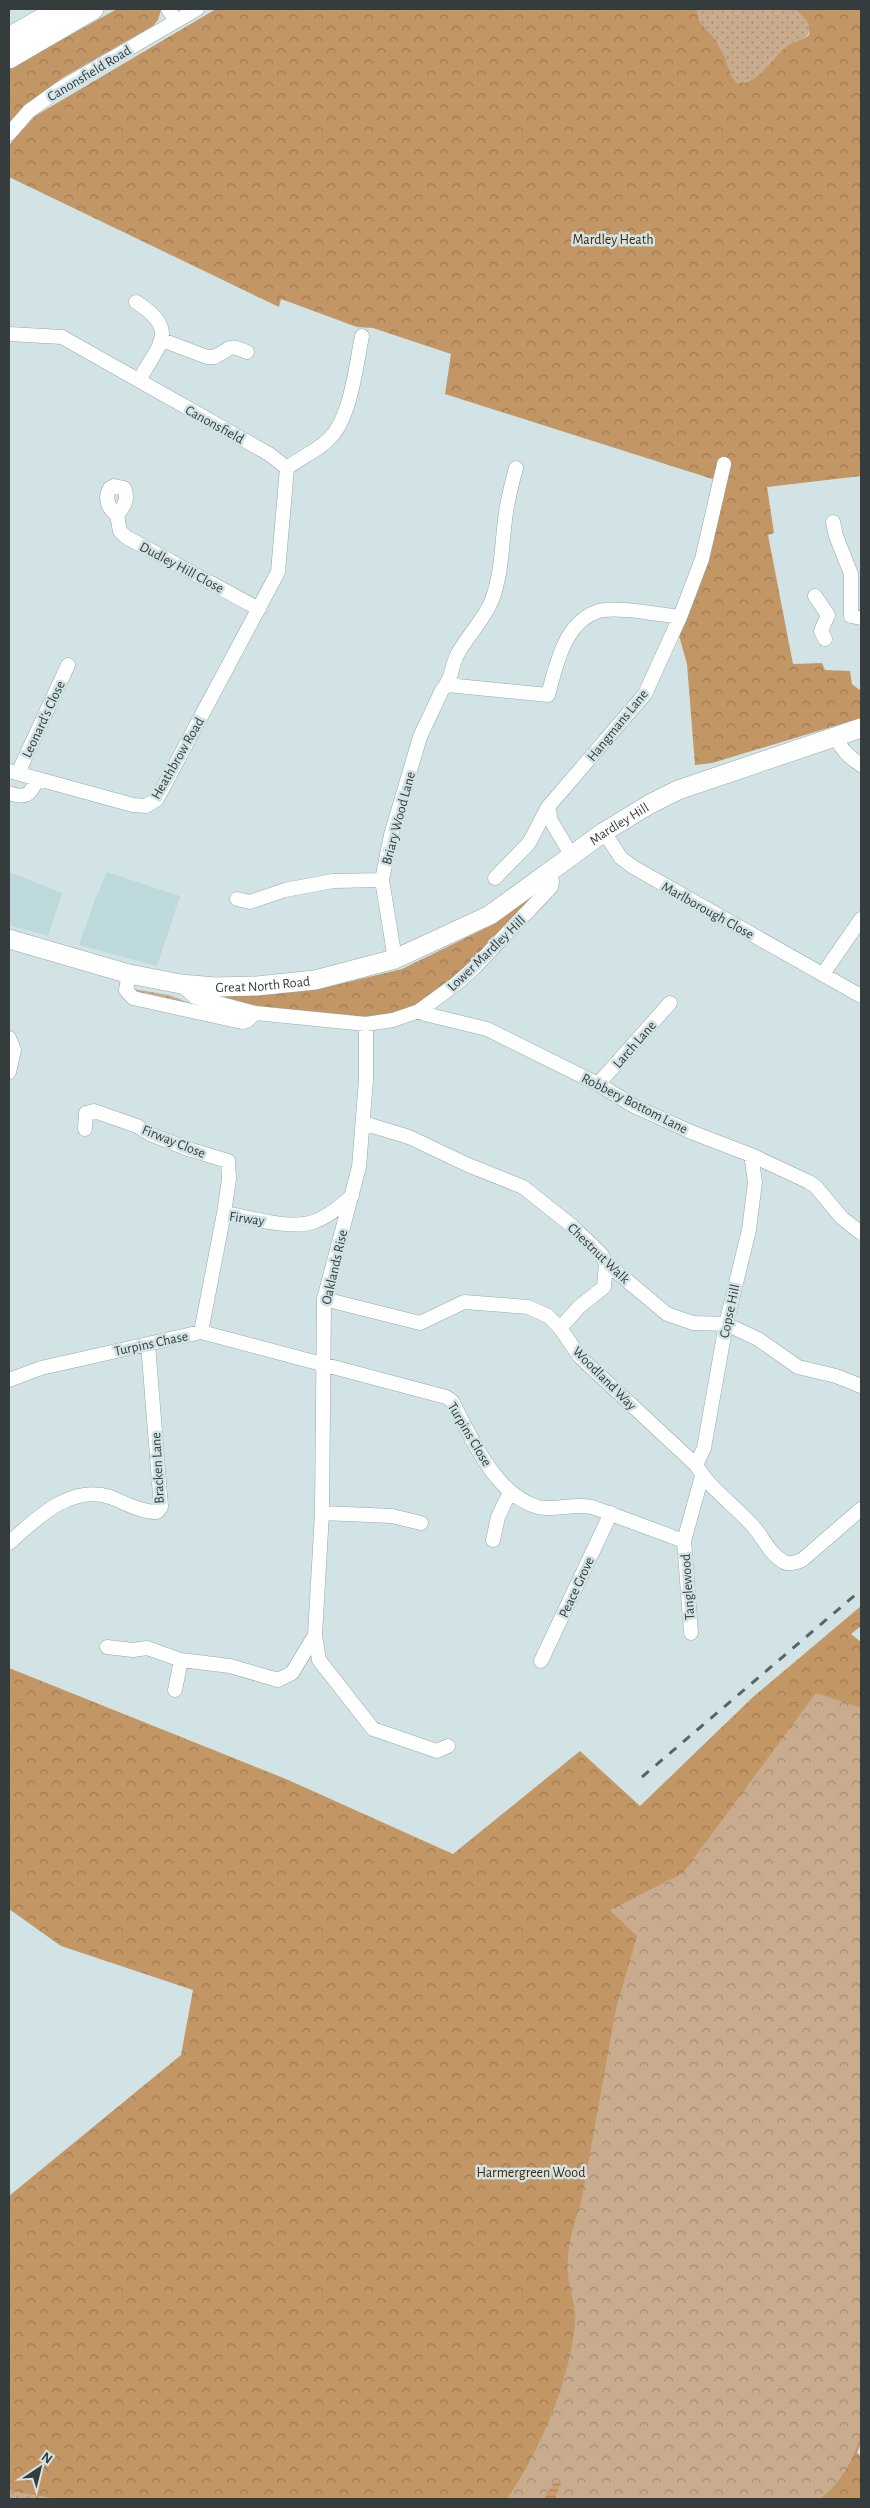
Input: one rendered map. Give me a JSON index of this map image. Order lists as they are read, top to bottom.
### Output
{
  "streets": {
    "main road": ["Mardley Hill", "Great North Road"],
    "street": [
      "Canonsfield Road",
      "Canonsfield",
      "Dudley Hill Close",
      "Leonard's Close",
      "Hangmans Lane",
      "Heathbrow Road",
      "Briary Wood Lane",
      "Marlborough Close",
      "Lower Mardley Hill",
      "Larch Lane",
      "Robbery Bottom Lane",
      "Firway Close",
      "Firway",
      "Chestnut Walk",
      "Oaklands Rise",
      "Copse Hill",
      "Turpins Chase",
      "Woodland Way",
      "Turpins Close",
      "Bracken Lane",
      "Peace Grove",
      "Tanglewood"
    ]
  },
  "crossings": [
    ["Dudley Hill Close", "Heathbrow Road"],
    ["Leonard's Close", "Heathbrow Road"],
    ["Briary Wood Lane", "Mardley Hill"],
    ["Briary Wood Lane", "Great North Road"],
    ["Mardley Hill", "Marlborough Close"],
    ["Mardley Hill", "Lower Mardley Hill"],
    ["Mardley Hill", "Great North Road"],
    ["Lower Mardley Hill", "Great North Road"],
    ["Lower Mardley Hill", "Robbery Bottom Lane"],
    ["Lower Mardley Hill", "Oaklands Rise"],
    ["Larch Lane", "Robbery Bottom Lane"],
    ["Robbery Bottom Lane", "Copse Hill"],
    ["Firway Close", "Firway"],
    ["Firway", "Oaklands Rise"],
    ["Firway", "Turpins Chase"],
    ["Chestnut Walk", "Oaklands Rise"],
    ["Chestnut Walk", "Copse Hill"],
    ["Oaklands Rise", "Turpins Chase"],
    ["Oaklands Rise", "Woodland Way"],
    ["Oaklands Rise", "Turpins Close"],
    ["Copse Hill", "Woodland Way"],
    ["Turpins Chase", "Turpins Close"],
    ["Turpins Chase", "Bracken Lane"],
    ["Turpins Close", "Peace Grove"],
    ["Turpins Close", "Tanglewood"]
  ],
  "parks": ["Mardley Heath", "Harmergreen Wood"],
  "north": "top right"
}
